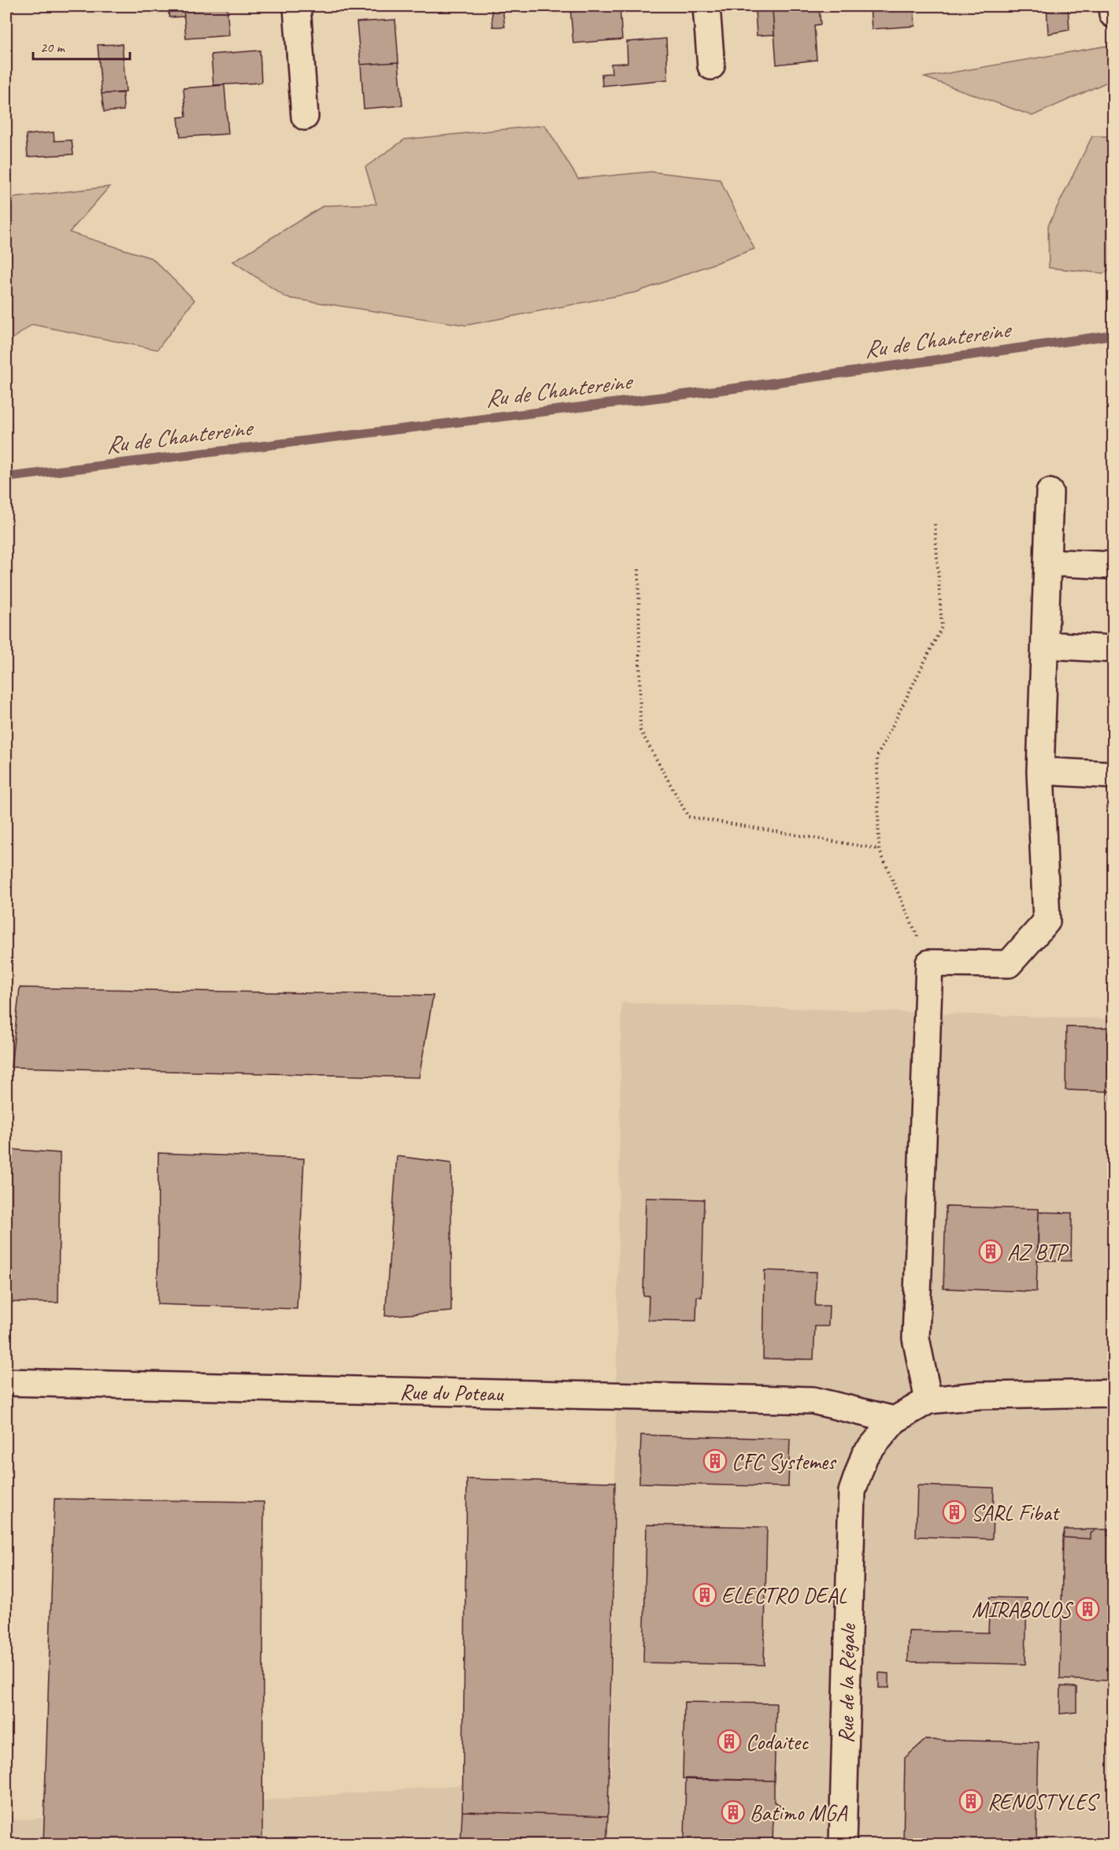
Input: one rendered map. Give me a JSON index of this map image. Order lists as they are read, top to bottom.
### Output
{
  "streets": {
    "street": ["Rue du Poteau", "Rue de la Régale"]
  },
  "crossings": [
    ["Rue du Poteau", "Rue de la Régale"]
  ],
  "water": ["Ru de Chantereine"],
  "places": {
    "building": [
      "AZ BTP",
      "CFC Systemes",
      "SARL Fibat",
      "ELECTRO DEAL",
      "MIRABOLOS",
      "Codaitec",
      "RENOSTYLES",
      "Batimo MGA"
    ]
  },
  "scale_bar": "20 m"
}
